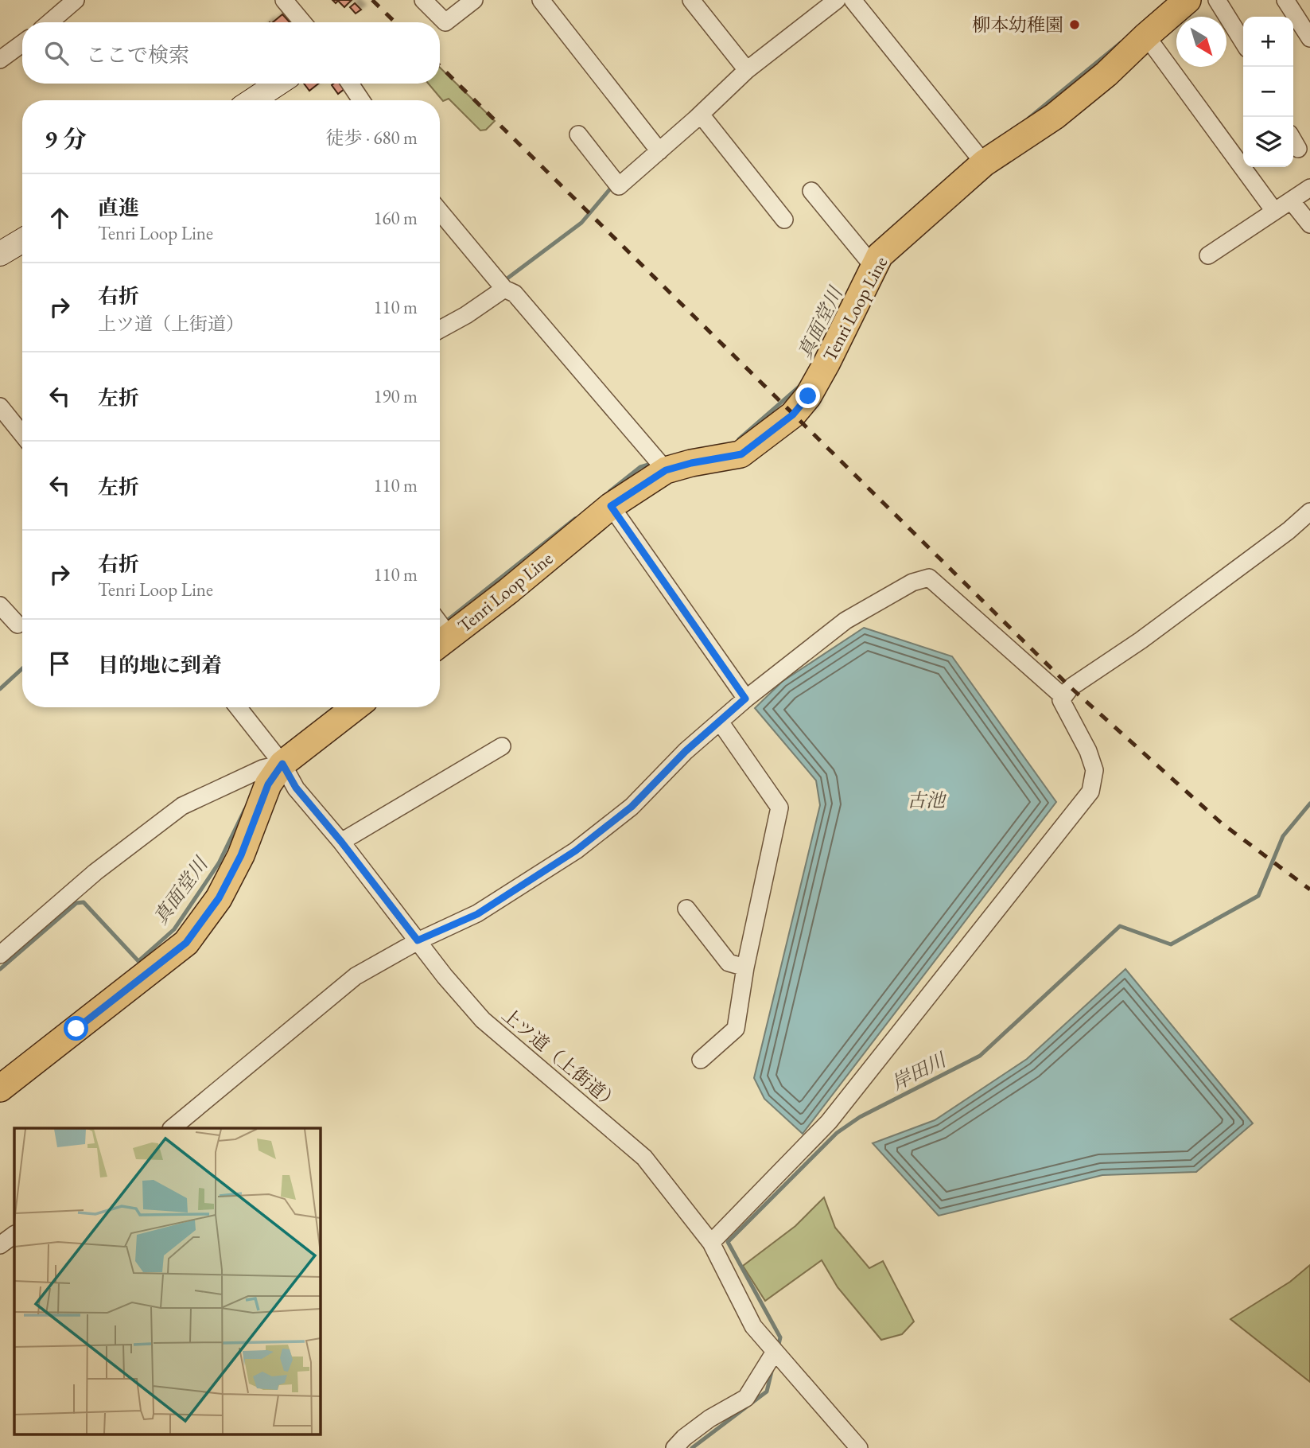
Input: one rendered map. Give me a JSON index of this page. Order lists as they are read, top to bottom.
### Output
{
  "streets": {
    "main road": ["Tenri Loop Line"],
    "street": ["上ツ道（上街道）"]
  },
  "water": ["真面堂川", "古池", "岸田川"],
  "places": ["柳本幼稚園"],
  "north": "bottom right",
  "page": {
    "map_buttons": ["+", "−"],
    "search": "ここで検索",
    "heading": ["9 分", "徒歩 · 680 m"],
    "list": [
      ["直進", "Tenri Loop Line", "160 m"],
      ["右折", "上ツ道（上街道）", "110 m"],
      ["左折", "190 m"],
      ["左折", "110 m"],
      ["右折", "Tenri Loop Line", "110 m"],
      "目的地に到着"
    ]
  }
}
